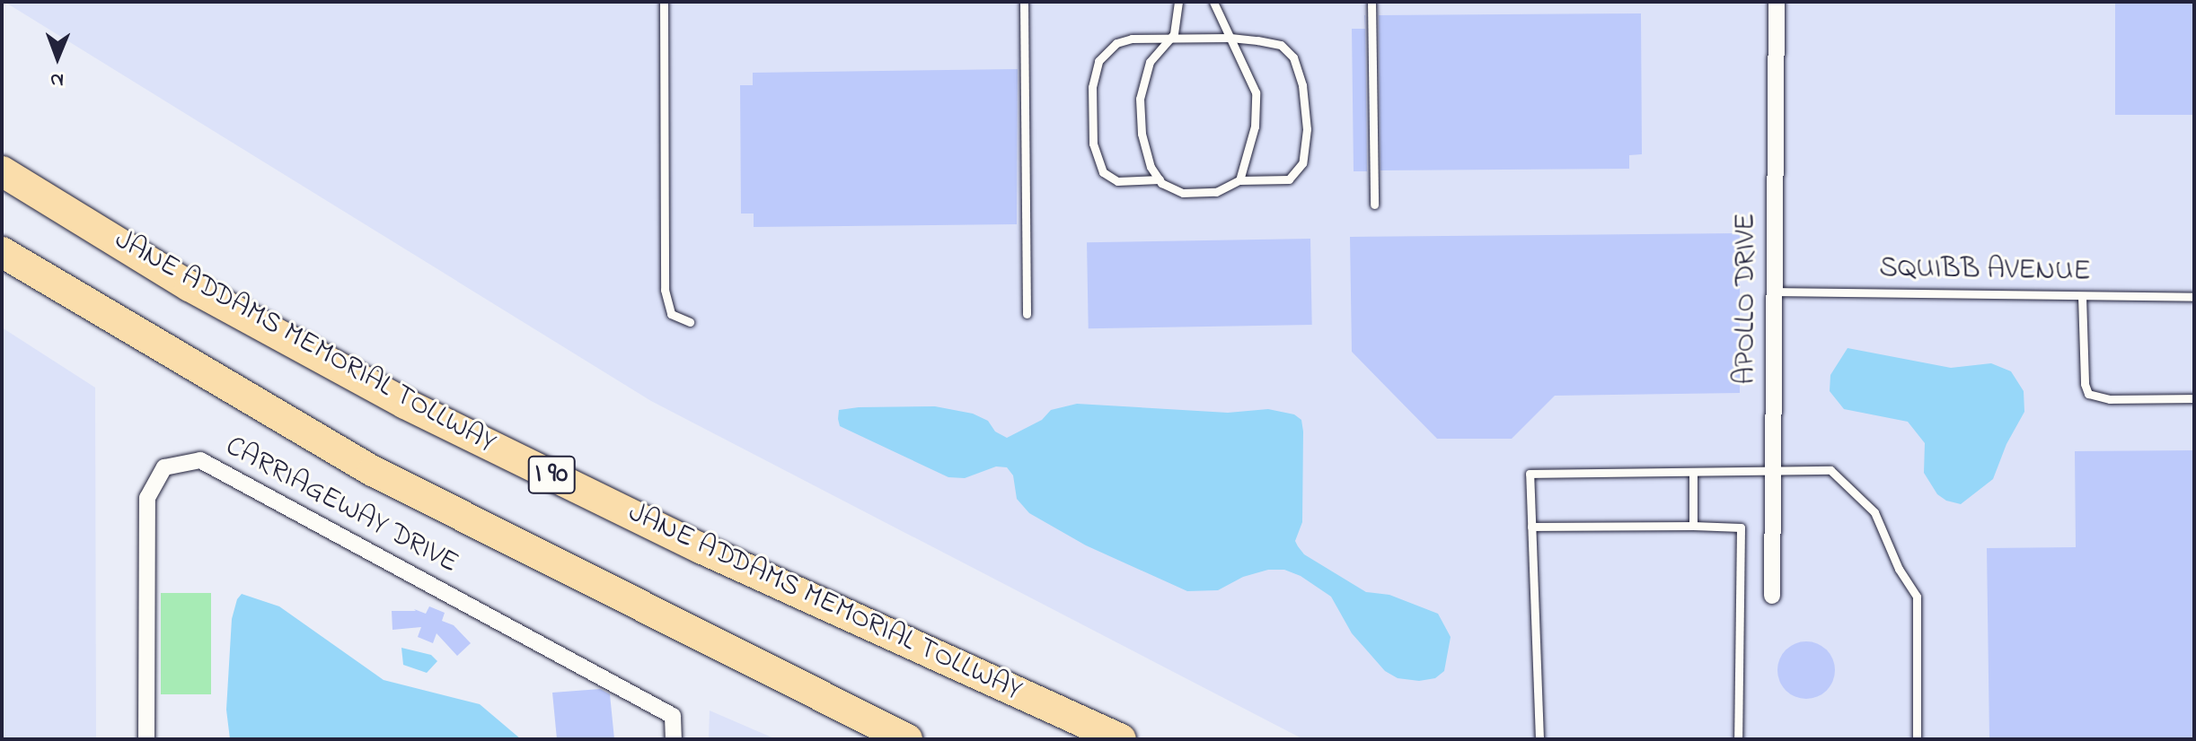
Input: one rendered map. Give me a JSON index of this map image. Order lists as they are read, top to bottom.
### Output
{
  "streets": {
    "highway": ["JANE ADDAMS MEMORIAL TOLLWAY", "I 90"],
    "street": ["APOLLO DRIVE", "CARRIAGEWAY DRIVE"],
    "lane": ["SQUIBB AVENUE"]
  },
  "crossings": [
    ["SQUIBB AVENUE", "APOLLO DRIVE"]
  ],
  "north": "bottom"
}
